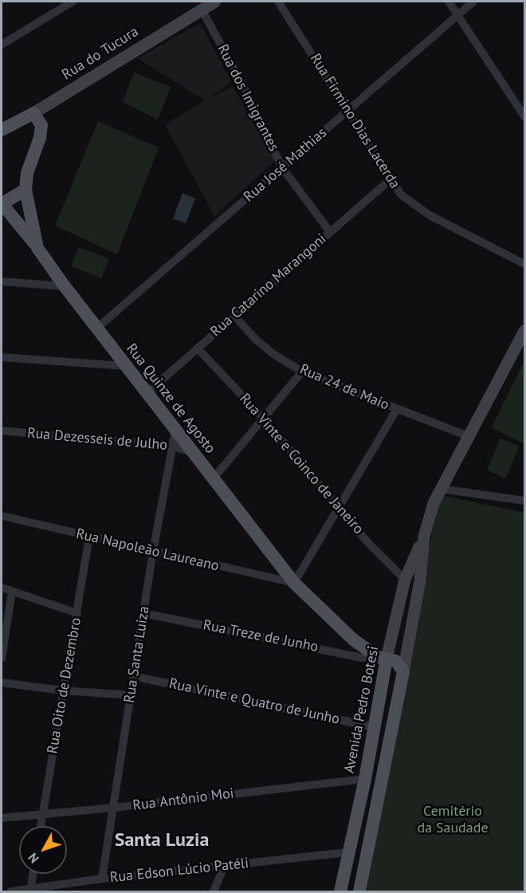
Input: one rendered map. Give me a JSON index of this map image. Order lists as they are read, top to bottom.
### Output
{
  "streets": {
    "main road": ["Rua do Tucura", "Rua Quinze de Agosto", "Avenida Pedro Botesi"],
    "street": [
      "Rua dos Imigrantes",
      "Rua Firmino Dias Lacerda",
      "Rua José Mathias",
      "Rua Catarino Marangoni",
      "Rua 24 de Maio",
      "Rua Dezesseis de Julho",
      "Rua Vinte e Coinco de Janeiro",
      "Rua Napoleão Laureano",
      "Rua Treze de Junho",
      "Rua Santa Luiza",
      "Rua Oito de Dezembro",
      "Rua Vinte e Quatro de Junho",
      "Rua Antônio Moi",
      "Rua Edson Lúcio Patéli"
    ]
  },
  "crossings": [
    ["Rua do Tucura", "Rua dos Imigrantes"],
    ["Rua do Tucura", "Rua Quinze de Agosto"],
    ["Rua dos Imigrantes", "Rua José Mathias"],
    ["Rua dos Imigrantes", "Rua Catarino Marangoni"],
    ["Rua Firmino Dias Lacerda", "Rua José Mathias"],
    ["Rua Firmino Dias Lacerda", "Rua Catarino Marangoni"],
    ["Rua José Mathias", "Rua Quinze de Agosto"],
    ["Rua Catarino Marangoni", "Rua 24 de Maio"],
    ["Rua Catarino Marangoni", "Rua Quinze de Agosto"],
    ["Rua Catarino Marangoni", "Rua Vinte e Coinco de Janeiro"],
    ["Rua 24 de Maio", "Avenida Pedro Botesi"],
    ["Rua Quinze de Agosto", "Rua Dezesseis de Julho"],
    ["Rua Quinze de Agosto", "Rua Napoleão Laureano"],
    ["Rua Quinze de Agosto", "Rua Treze de Junho"],
    ["Rua Quinze de Agosto", "Rua Santa Luiza"],
    ["Rua Quinze de Agosto", "Avenida Pedro Botesi"],
    ["Rua Dezesseis de Julho", "Rua Santa Luiza"],
    ["Rua Vinte e Coinco de Janeiro", "Avenida Pedro Botesi"],
    ["Rua Napoleão Laureano", "Rua Santa Luiza"],
    ["Rua Napoleão Laureano", "Rua Oito de Dezembro"],
    ["Rua Treze de Junho", "Rua Santa Luiza"],
    ["Rua Treze de Junho", "Avenida Pedro Botesi"],
    ["Rua Santa Luiza", "Rua Vinte e Quatro de Junho"],
    ["Rua Santa Luiza", "Rua Antônio Moi"],
    ["Rua Santa Luiza", "Rua Edson Lúcio Patéli"],
    ["Rua Oito de Dezembro", "Rua Antônio Moi"],
    ["Rua Vinte e Quatro de Junho", "Avenida Pedro Botesi"],
    ["Avenida Pedro Botesi", "Rua Antônio Moi"],
    ["Avenida Pedro Botesi", "Rua Edson Lúcio Patéli"]
  ],
  "districts": ["Santa Luzia"],
  "parks": ["Cemitério da Saudade"],
  "north": "bottom left"
}
